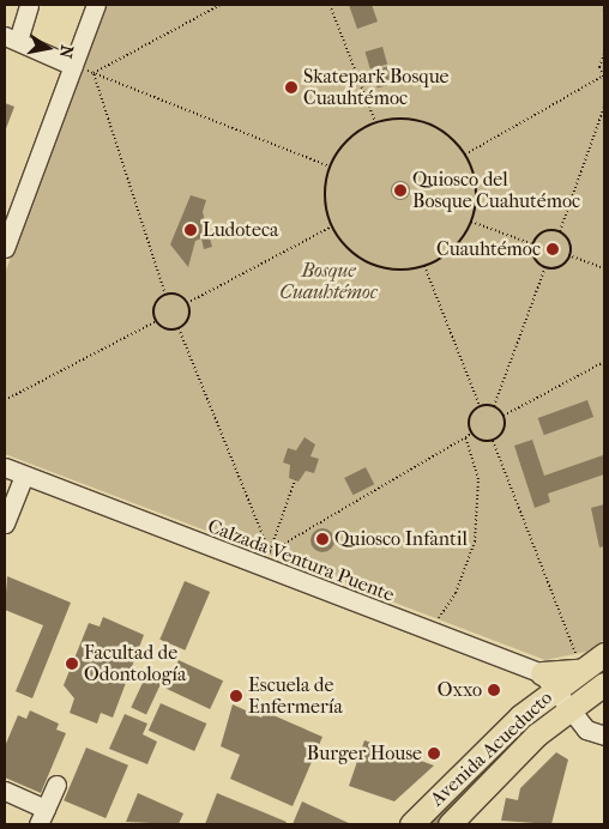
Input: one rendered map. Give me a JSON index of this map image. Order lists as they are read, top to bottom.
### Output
{
  "streets": {
    "main road": ["Avenida Acueducto"],
    "street": ["Calzada Ventura Puente"]
  },
  "crossings": [
    ["Calzada Ventura Puente", "Avenida Acueducto"]
  ],
  "parks": ["Bosque Cuauhtémoc"],
  "places": [
    "Skatepark Bosque Cuauhtémoc",
    "Quiosco del Bosque Cuahutémoc",
    "Ludoteca",
    "Cuauhtémoc",
    "Quiosco Infantil",
    "Facultad de Odontología",
    "Oxxo",
    "Escuela de Enfermería",
    "Burger House"
  ],
  "north": "right"
}
